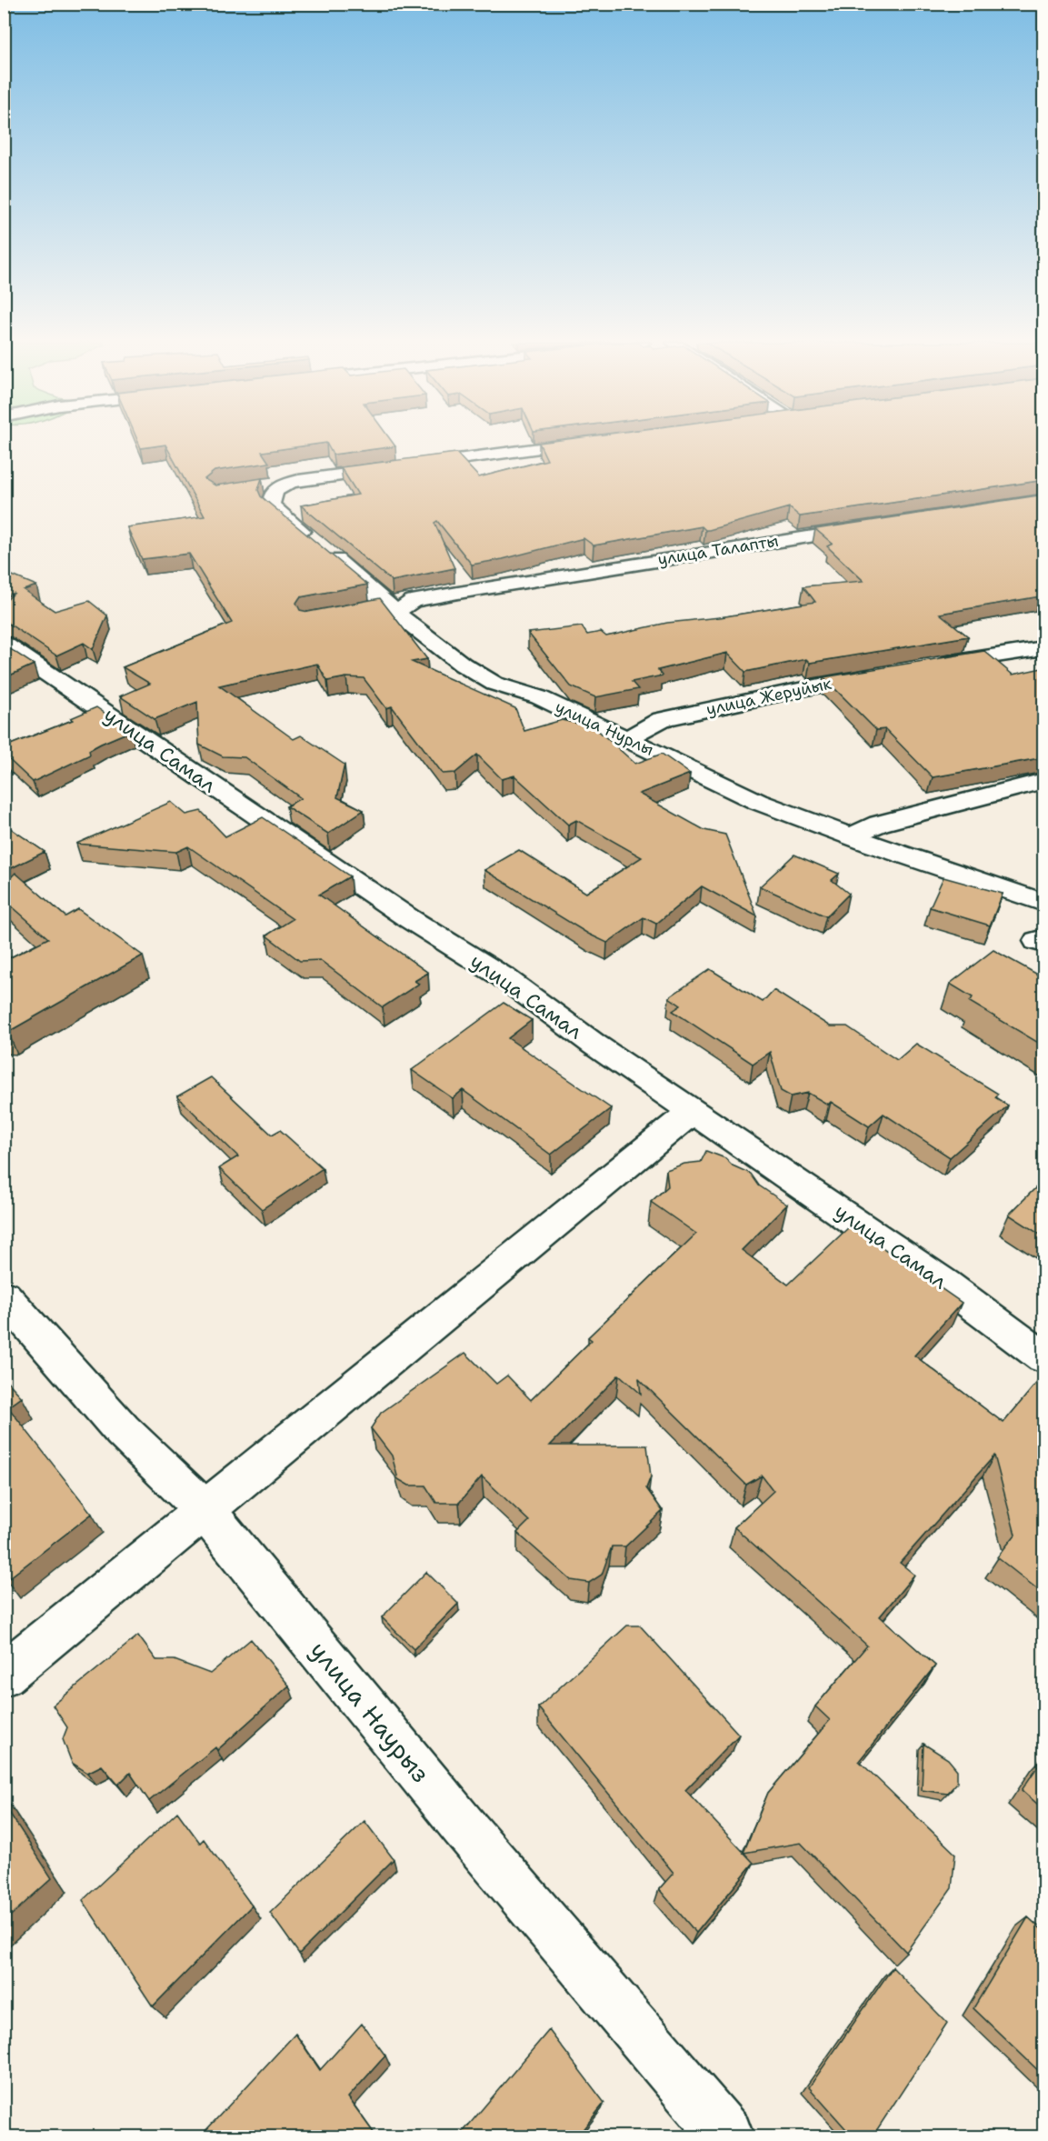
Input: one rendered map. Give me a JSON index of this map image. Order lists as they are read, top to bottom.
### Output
{
  "streets": {
    "street": [
      "улица Талапты",
      "улица Жеруйык",
      "улица Нурлы",
      "улица Самал",
      "улица Наурыз"
    ]
  },
  "crossings": [
    ["улица Талапты", "улица Нурлы"],
    ["улица Жеруйык", "улица Нурлы"]
  ]
}
